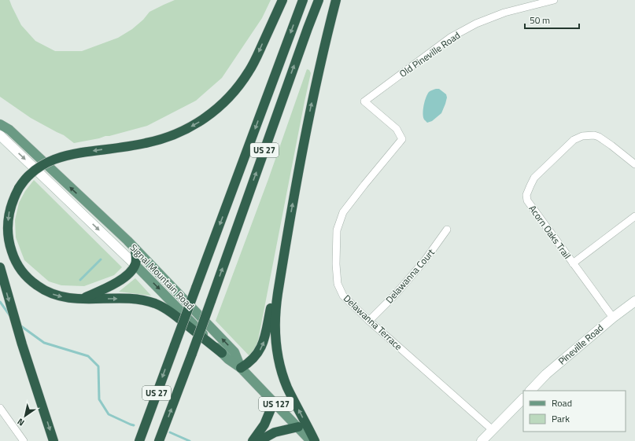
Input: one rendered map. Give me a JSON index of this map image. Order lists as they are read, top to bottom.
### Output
{
  "streets": {
    "highway": ["US 27"],
    "main road": ["Signal Mountain Road", "Pineville Road", "US 127"],
    "street": [
      "Old Pineville Road",
      "Acorn Oaks Trail",
      "Delawanna Court",
      "Delawanna Terrace"
    ]
  },
  "crossings": [
    ["Old Pineville Road", "Delawanna Terrace"],
    ["Acorn Oaks Trail", "Pineville Road"],
    ["Delawanna Court", "Delawanna Terrace"],
    ["Signal Mountain Road", "US 127"]
  ],
  "legend": ["Road", "Park"],
  "scale_bar": "50 m",
  "north": "bottom left"
}
